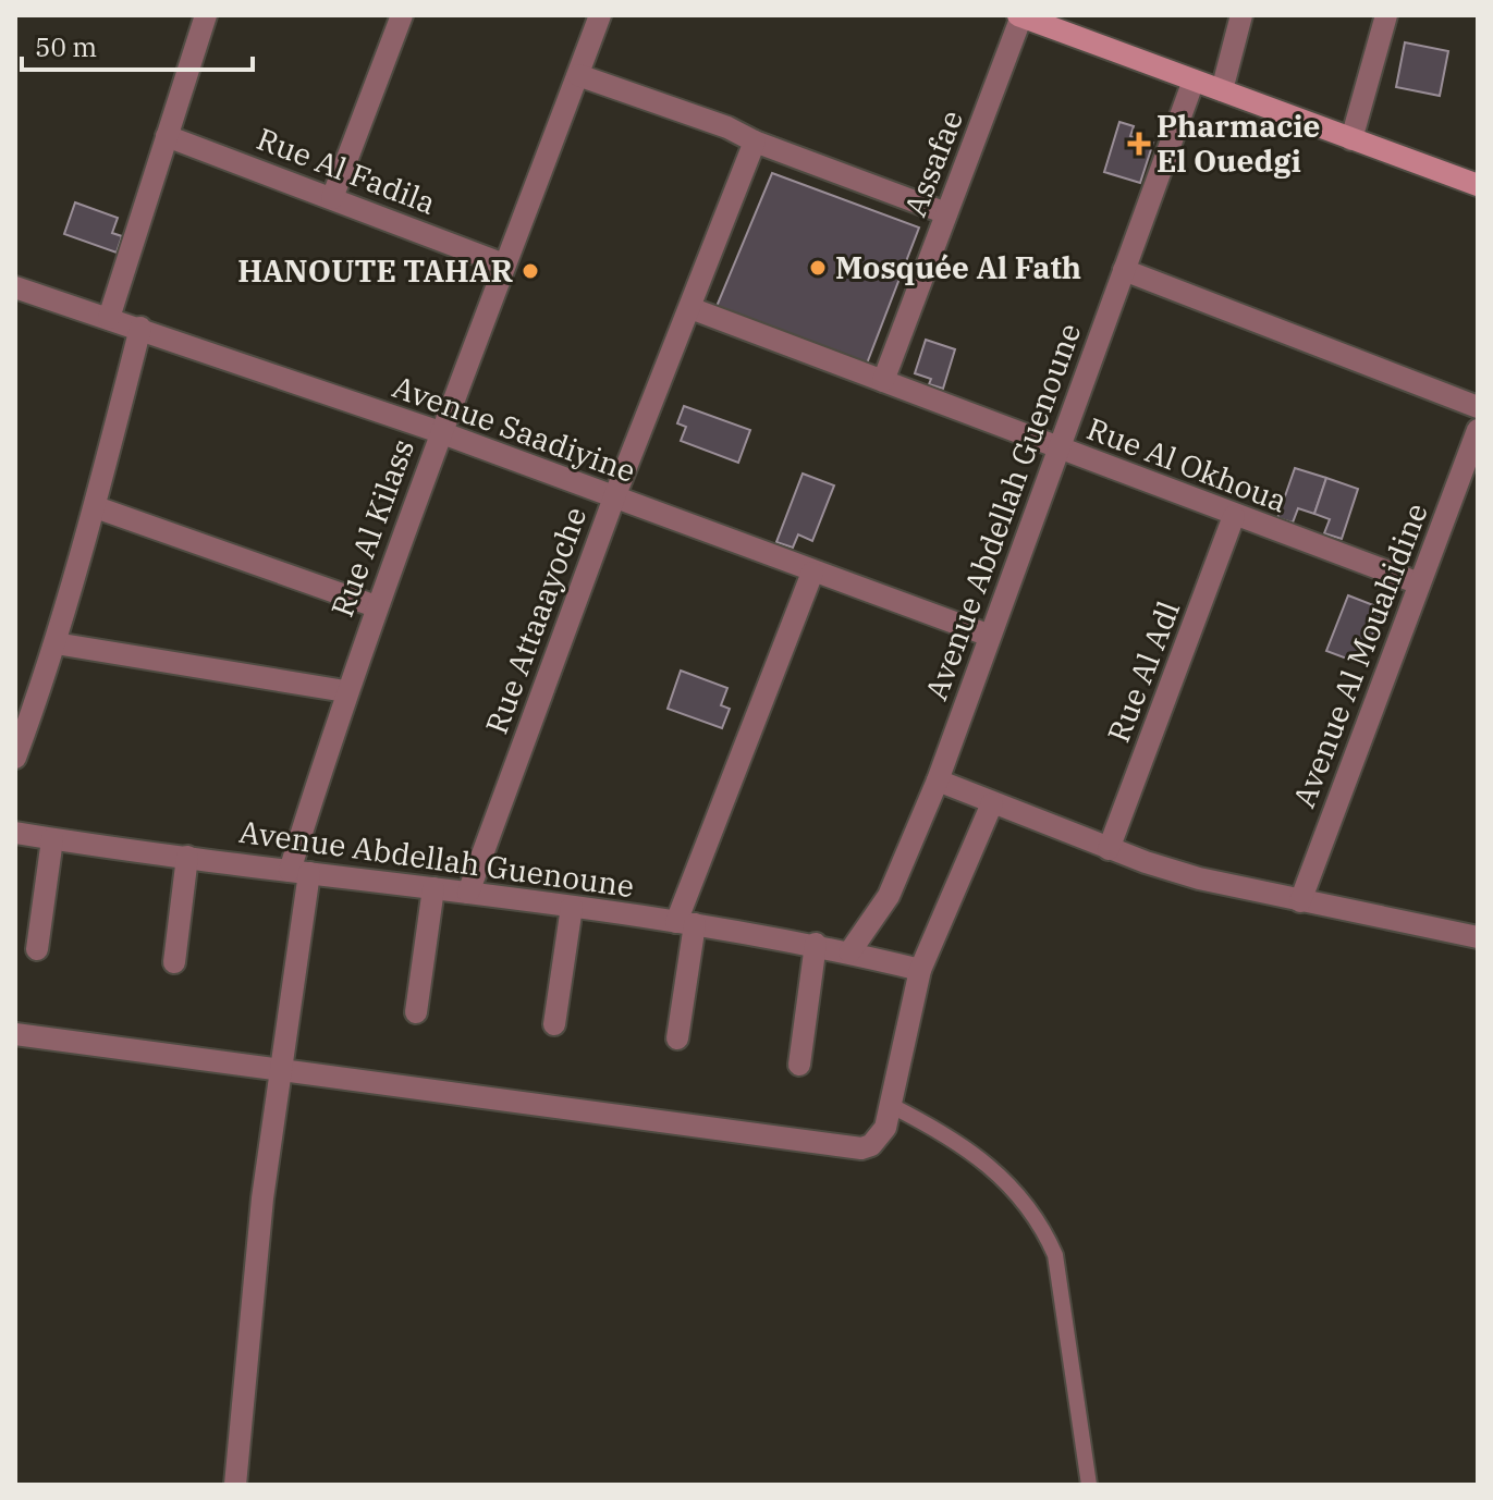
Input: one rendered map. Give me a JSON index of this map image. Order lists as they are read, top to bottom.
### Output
{
  "streets": {
    "street": [
      "Assafae",
      "Rue Al Fadila",
      "Avenue Saadiyine",
      "Rue Al Okhoua",
      "Avenue Abdellah Guenoune",
      "Rue Al Kilass",
      "Rue Attaaayoche",
      "Avenue Al Mouahidine",
      "Rue Al Adl"
    ]
  },
  "crossings": [
    ["Assafae", "Rue Al Okhoua"],
    ["Rue Al Fadila", "Rue Al Kilass"],
    ["Avenue Saadiyine", "Avenue Abdellah Guenoune"],
    ["Avenue Saadiyine", "Rue Al Kilass"],
    ["Avenue Saadiyine", "Rue Attaaayoche"],
    ["Rue Al Okhoua", "Avenue Abdellah Guenoune"],
    ["Rue Al Okhoua", "Rue Attaaayoche"],
    ["Rue Al Okhoua", "Avenue Al Mouahidine"],
    ["Rue Al Okhoua", "Rue Al Adl"],
    ["Avenue Abdellah Guenoune", "Rue Al Kilass"],
    ["Avenue Abdellah Guenoune", "Rue Attaaayoche"]
  ],
  "places": {
    "health": ["Pharmacie El Ouedgi"],
    "other": ["Mosquée Al Fath", "HANOUTE TAHAR"]
  },
  "scale_bar": "50 m"
}
